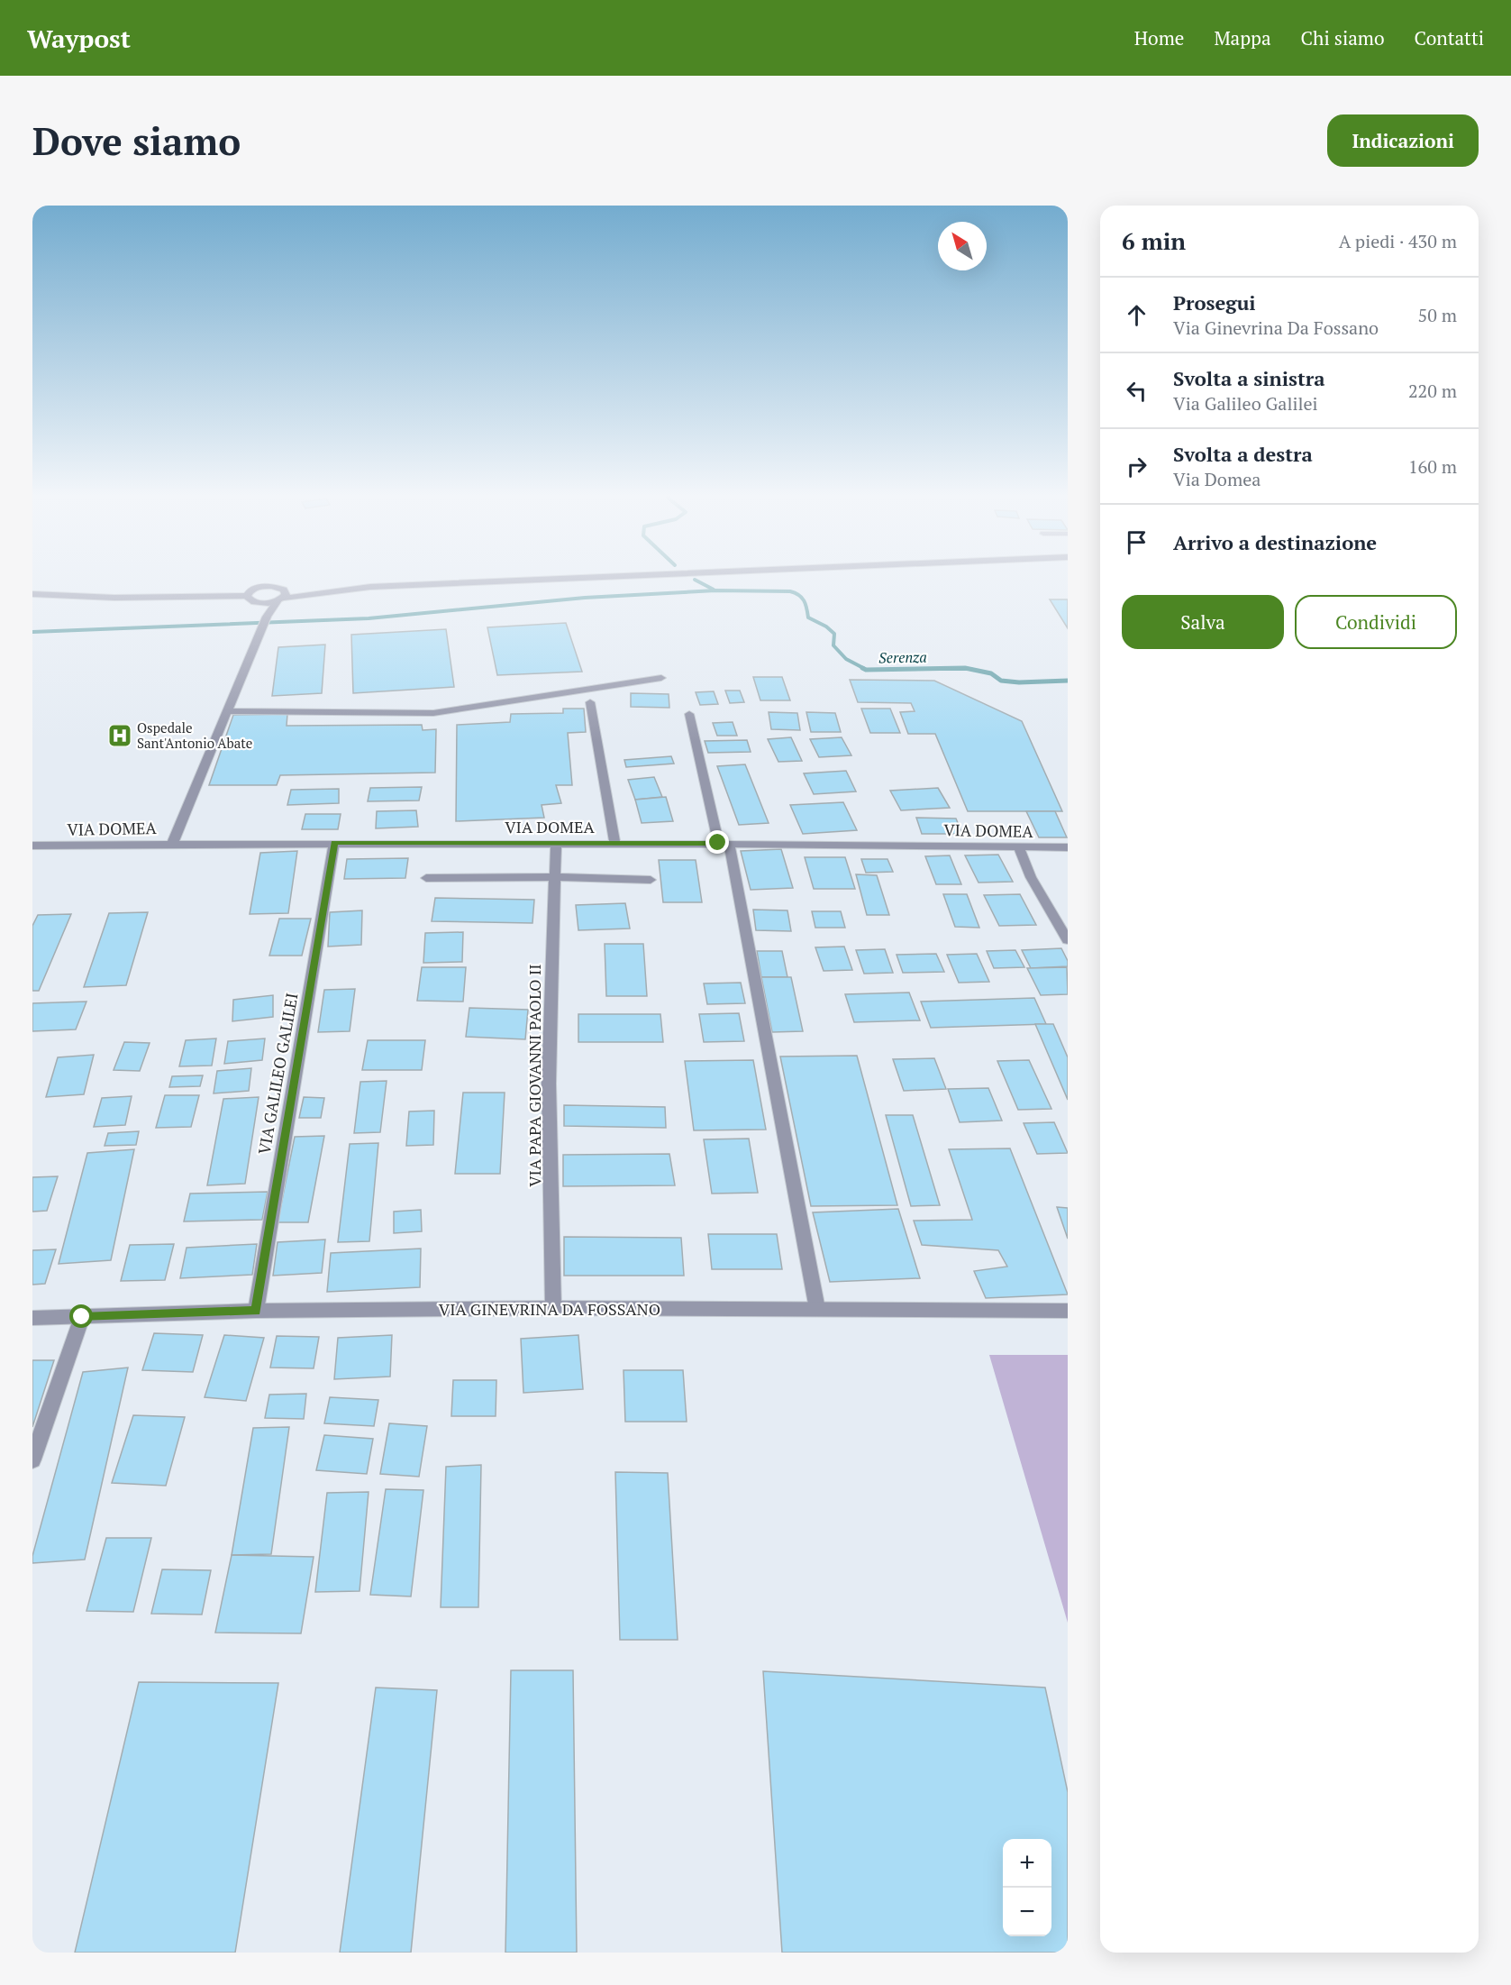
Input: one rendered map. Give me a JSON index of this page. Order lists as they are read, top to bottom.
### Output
{
  "streets": {
    "street": [
      "VIA DOMEA",
      "VIA GALILEO GALILEI",
      "VIA PAPA GIOVANNI PAOLO II",
      "VIA GINEVRINA DA FOSSANO"
    ]
  },
  "crossings": [
    ["VIA DOMEA", "VIA GALILEO GALILEI"],
    ["VIA DOMEA", "VIA PAPA GIOVANNI PAOLO II"],
    ["VIA GALILEO GALILEI", "VIA GINEVRINA DA FOSSANO"],
    ["VIA PAPA GIOVANNI PAOLO II", "VIA GINEVRINA DA FOSSANO"]
  ],
  "water": ["Serenza"],
  "places": {
    "hospital": ["Ospedale Sant'Antonio Abate"]
  },
  "north": "top left",
  "page": {
    "header": "Waypost",
    "nav": [
      "Home",
      "Mappa",
      "Chi siamo",
      "Contatti"
    ],
    "buttons": [
      "Indicazioni",
      ["Salva", "Condividi"]
    ],
    "title": "Dove siamo",
    "heading": ["6 min", "A piedi · 430 m"],
    "list": [
      ["Prosegui", "Via Ginevrina Da Fossano", "50 m"],
      ["Svolta a sinistra", "Via Galileo Galilei", "220 m"],
      ["Svolta a destra", "Via Domea", "160 m"],
      "Arrivo a destinazione"
    ],
    "map_buttons": ["+", "−"]
  }
}
